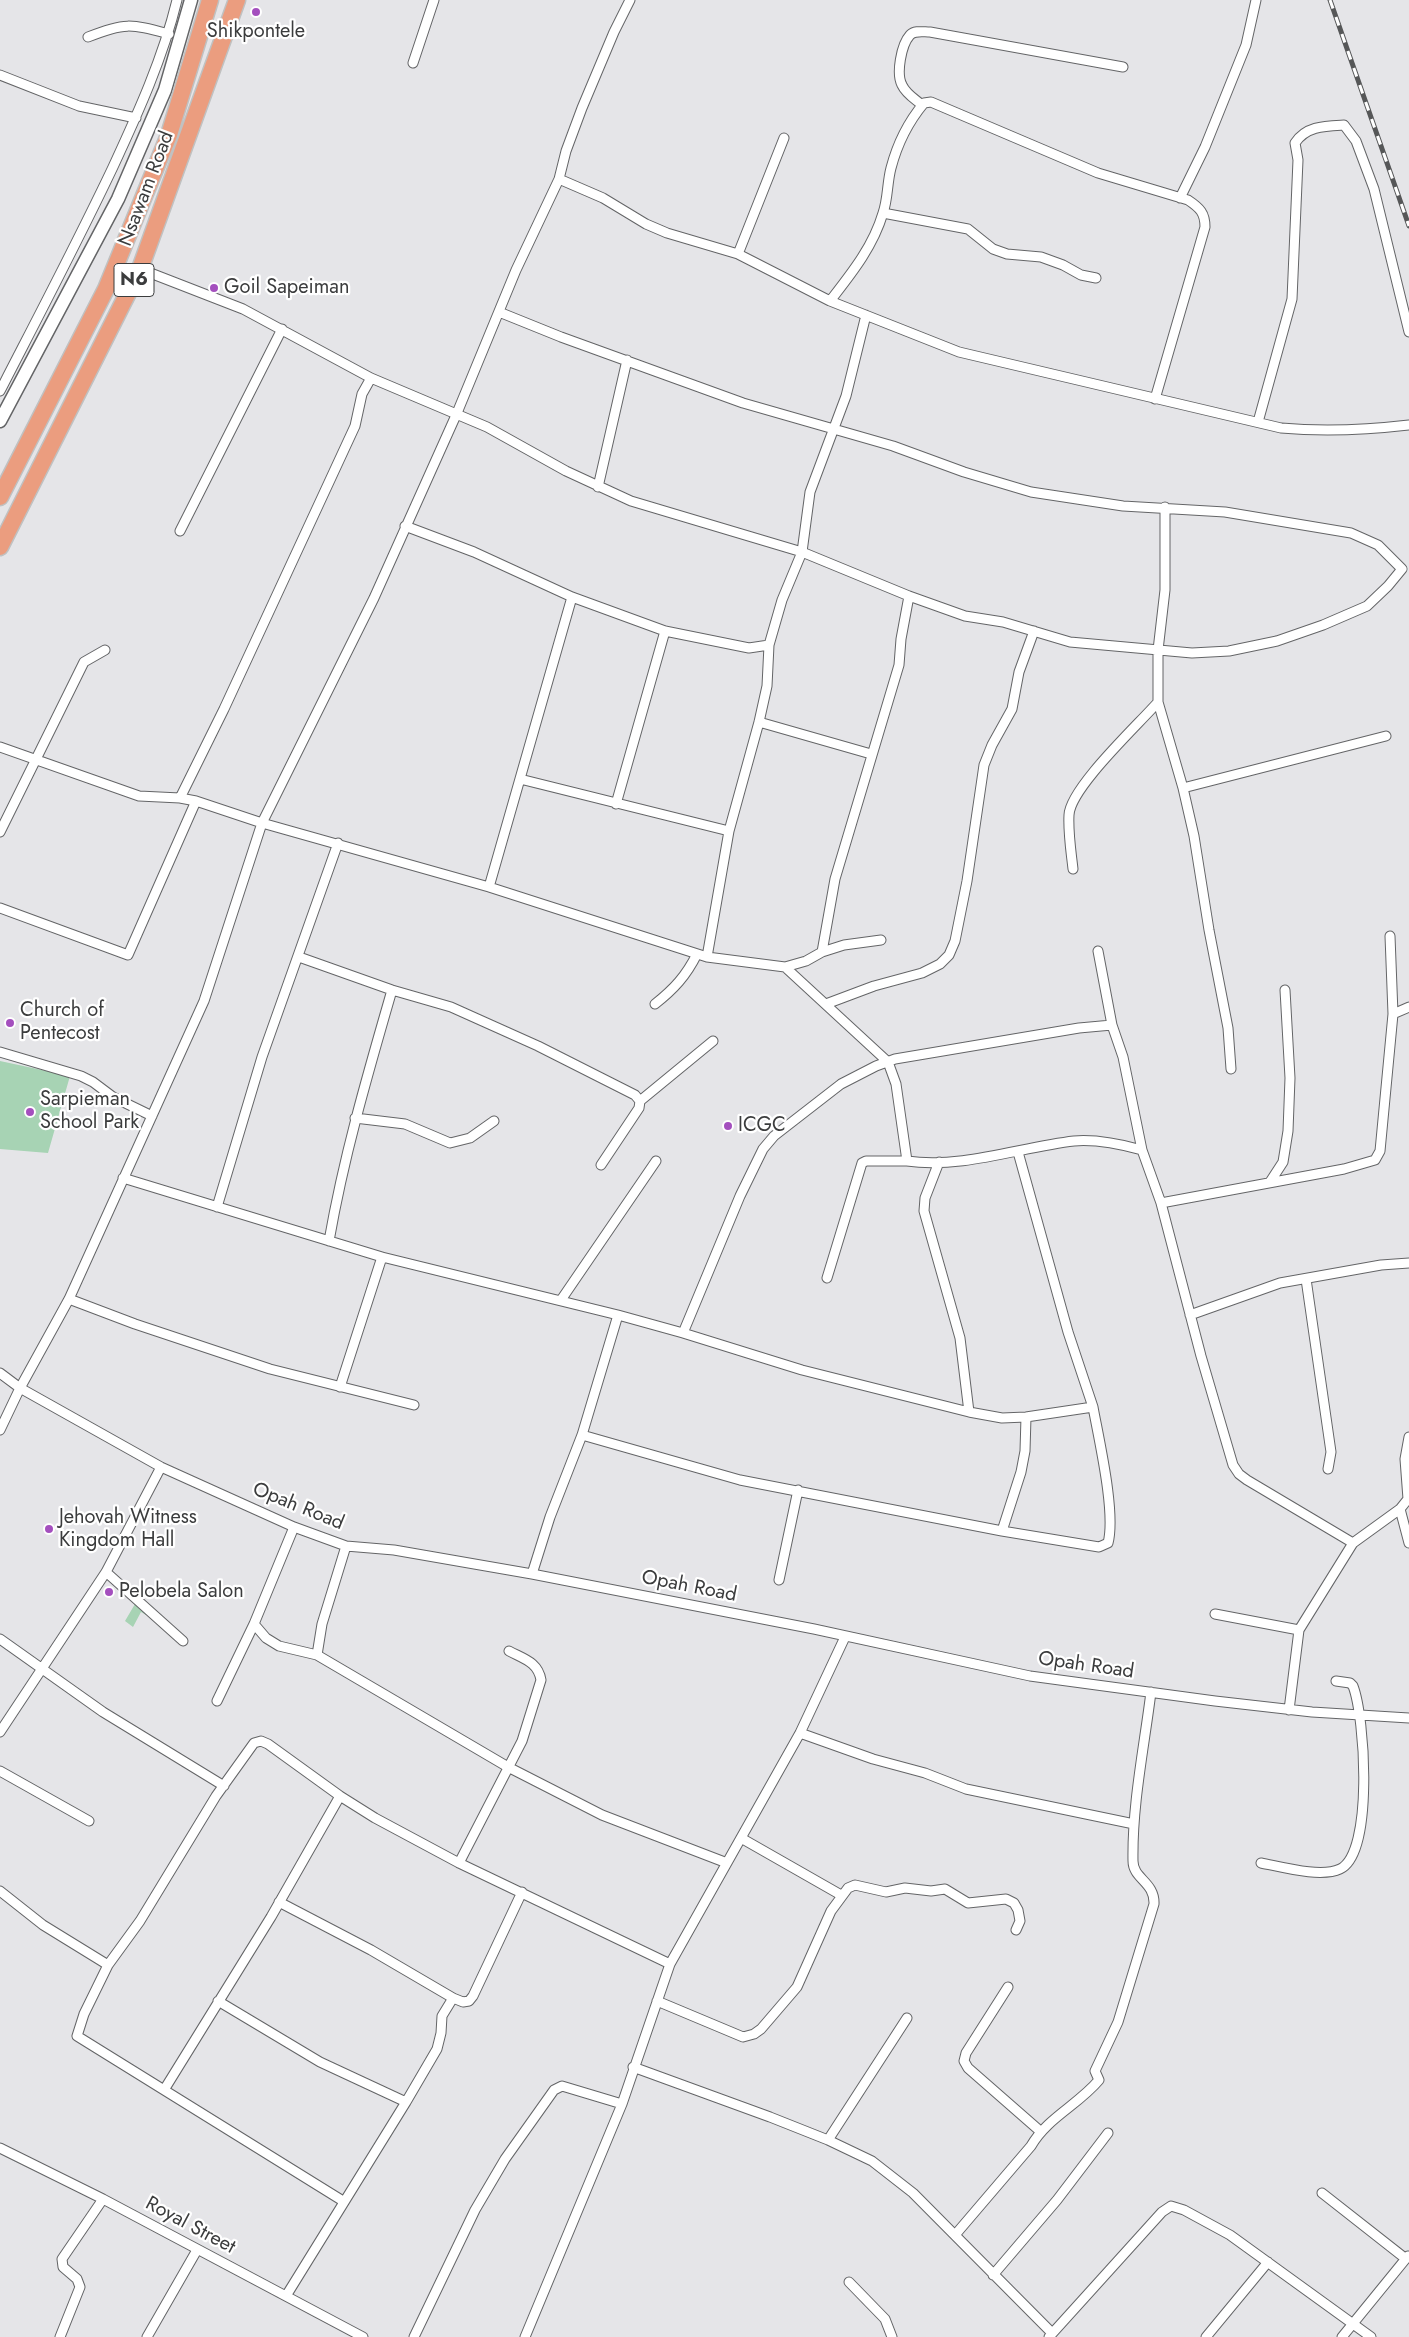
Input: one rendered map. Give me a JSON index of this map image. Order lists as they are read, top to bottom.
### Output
{
  "streets": {
    "highway": ["Nsawam Road", "N6"],
    "street": ["Opah Road", "Royal Street"]
  },
  "places": [
    "Shikpontele",
    "Goil Sapeiman",
    "Church of Pentecost",
    "Sarpieman School Park",
    "ICGC",
    "Jehovah Witness Kingdom Hall",
    "Pelobela Salon"
  ]
}
